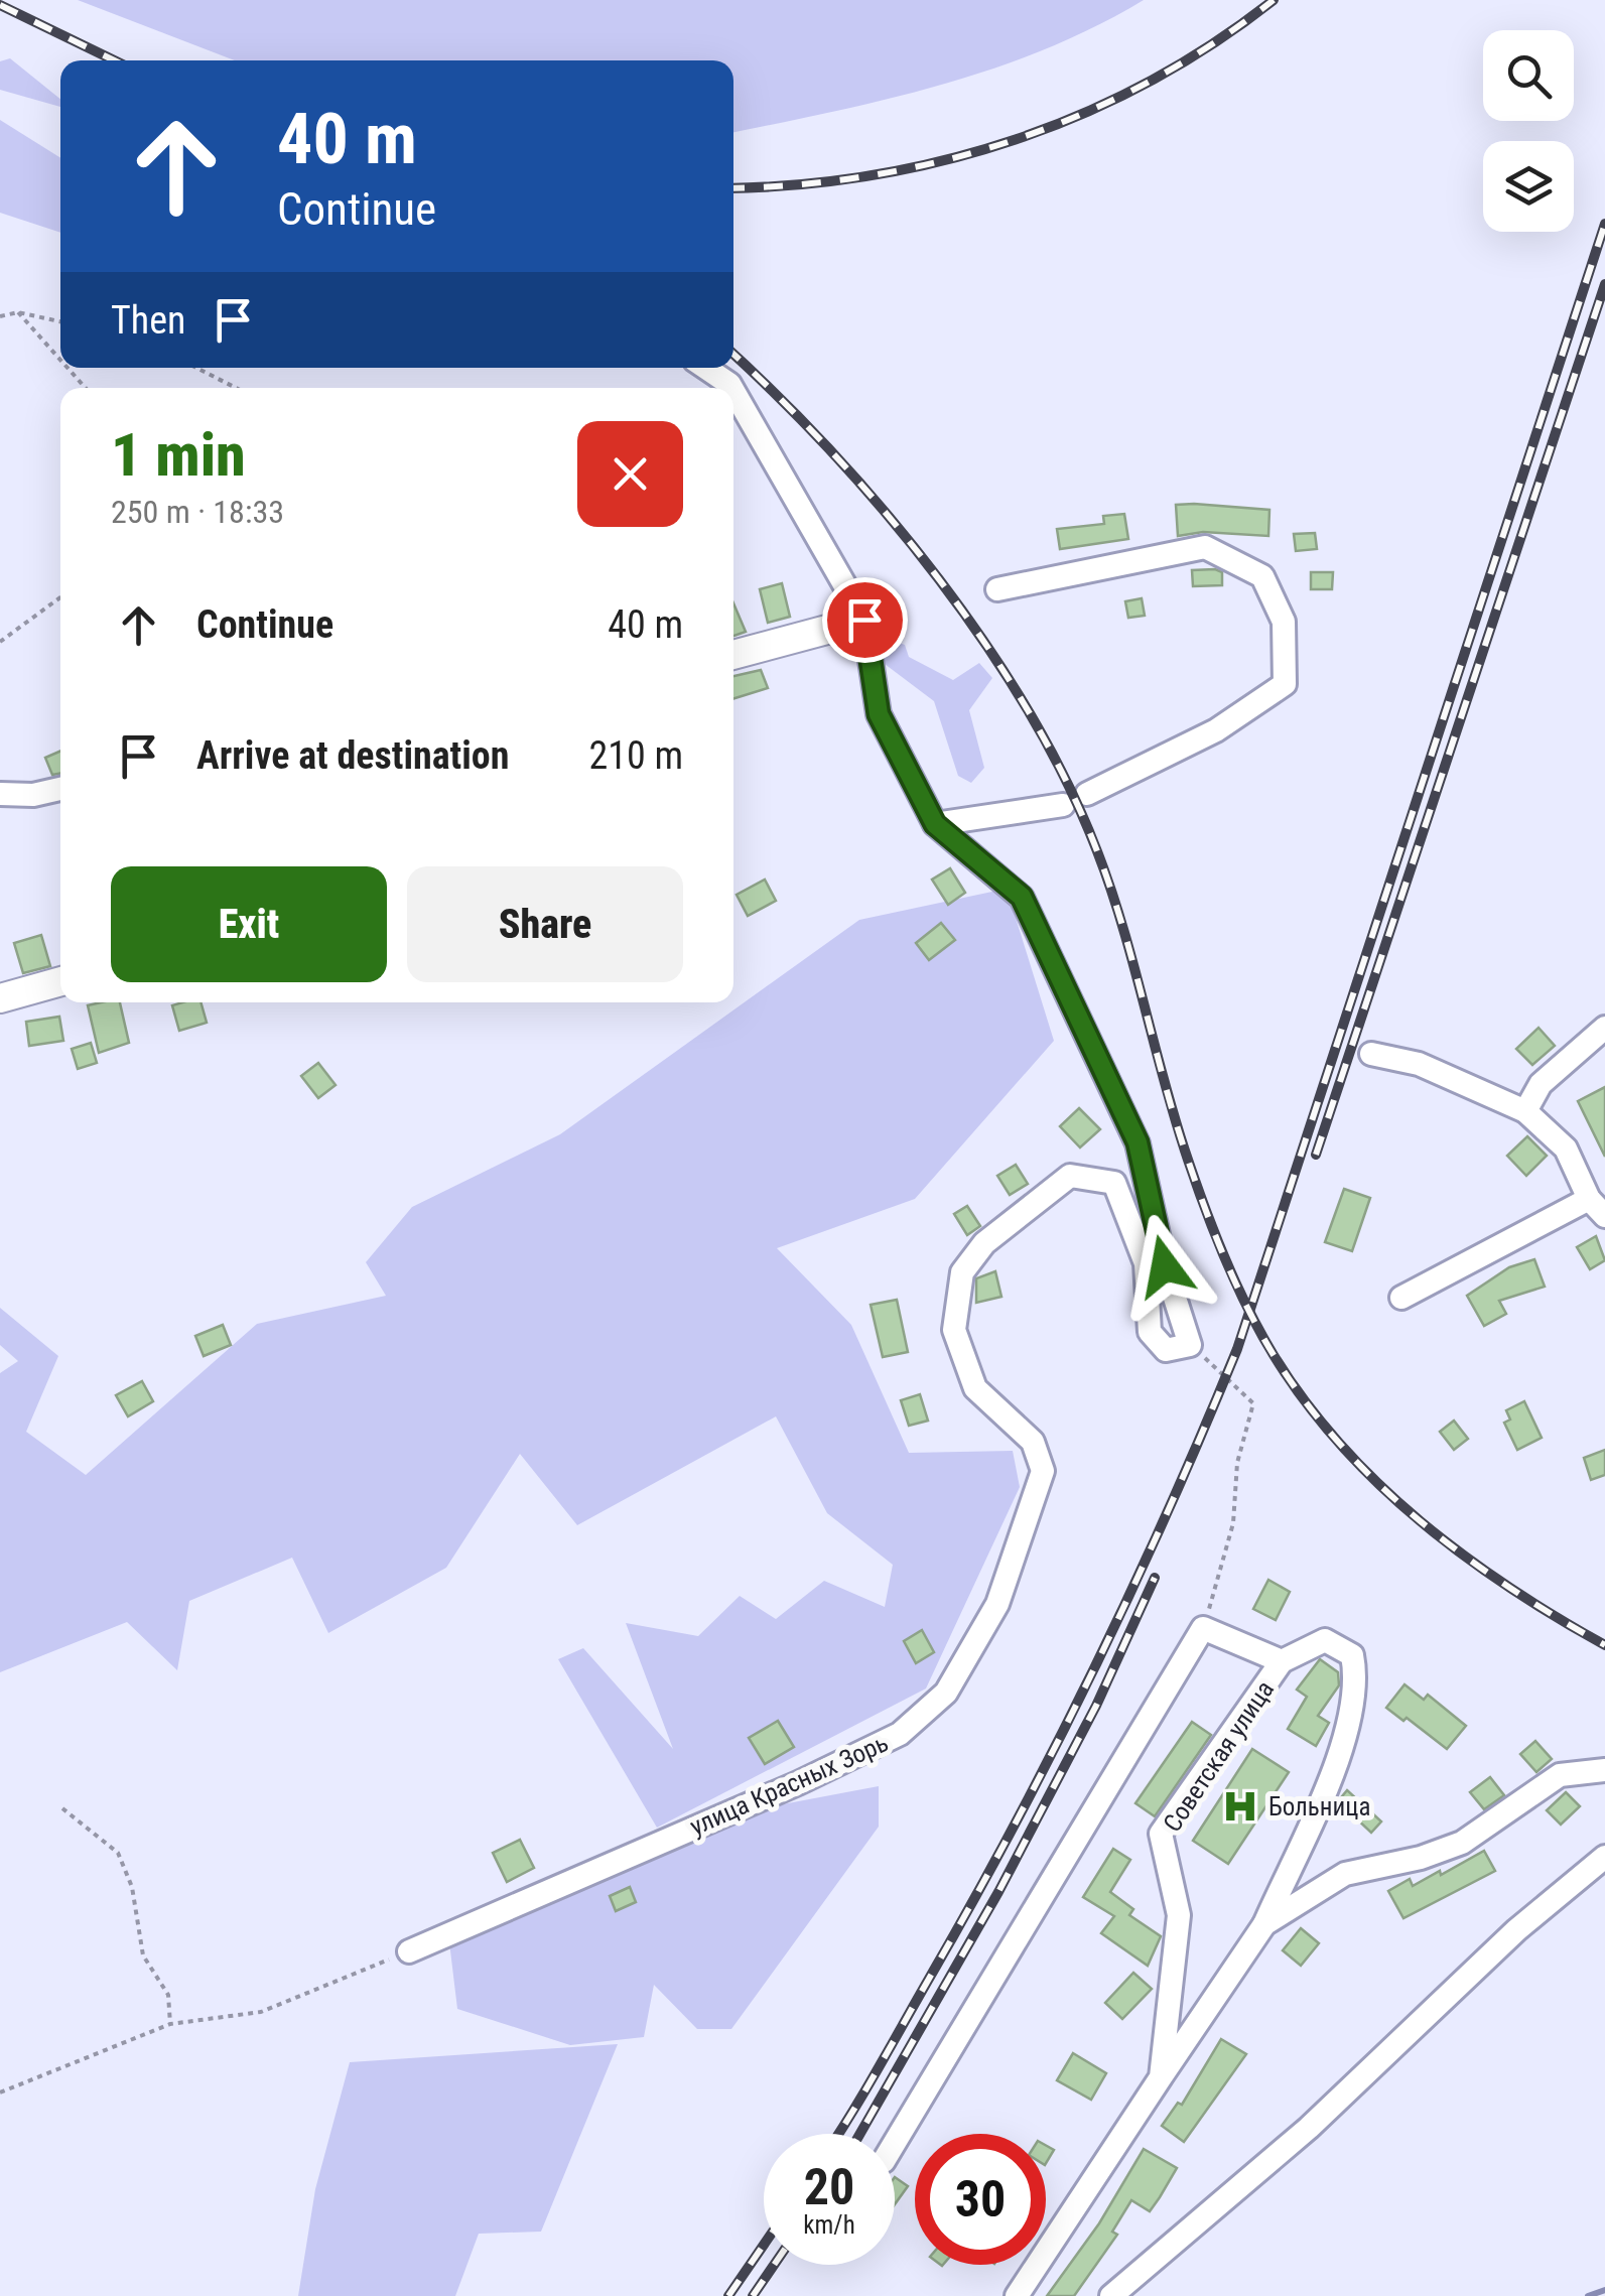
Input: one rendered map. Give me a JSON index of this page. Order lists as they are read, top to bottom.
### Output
{
  "streets": {
    "street": ["Советская улица", "улица Красных Зорь"]
  },
  "places": {
    "hospital": ["Больница"]
  },
  "page": {
    "turn": ["40 m", "Continue"],
    "then": "Then",
    "heading": ["1 min", "250 m · 18:33"],
    "list": [
      {
        "name": "Continue",
        "value": "40 m"
      },
      {
        "name": "Arrive at destination",
        "value": "210 m"
      }
    ],
    "buttons": ["Exit", "Share"],
    "speed": "20 km/h",
    "limit": "30"
  }
}
